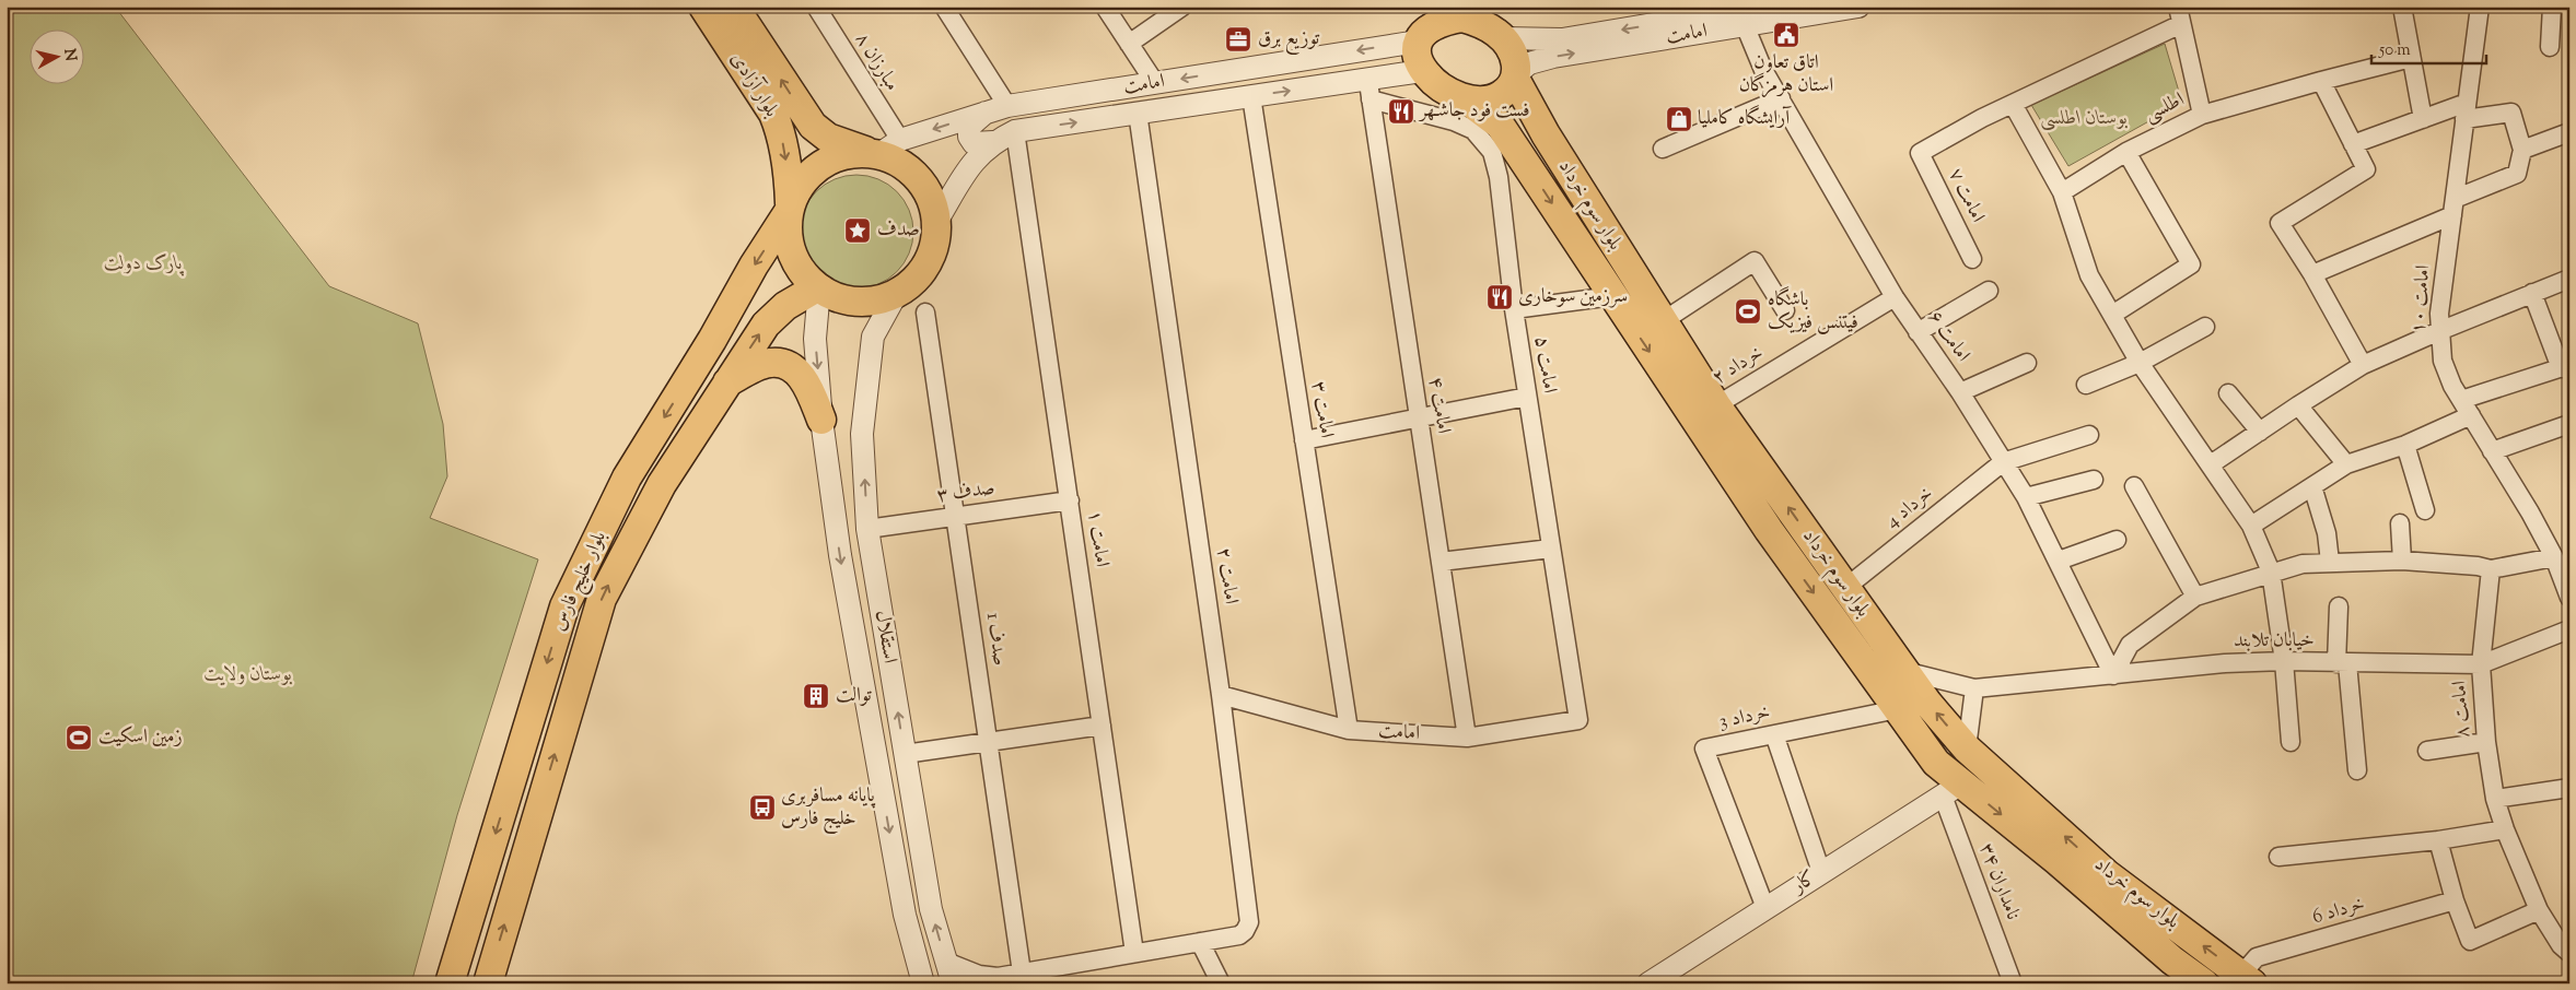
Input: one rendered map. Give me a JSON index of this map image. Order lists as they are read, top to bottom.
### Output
{
  "streets": {
    "main road": ["بلوار آزادی", "بلوار سوم خرداد", "بلوار خلیج فارس"],
    "street": [
      "امامت",
      "مبارزان ۸",
      "اطلسی",
      "امامت ۷",
      "امامت ۱۰",
      "امامت ۶",
      "امامت ۵",
      "خرداد ۲",
      "امامت ۴",
      "امامت ۳",
      "صدف ۳",
      "خرداد 4",
      "امامت ۱",
      "امامت ۲",
      "استقلال",
      "صدف 1",
      "خیابان تلابند",
      "امامت ۸",
      "خرداد 3",
      "نامداران ۳۴",
      "کار",
      "خرداد 6"
    ]
  },
  "crossings": [
    ["امامت", "مبارزان ۸"],
    ["امامت", "بلوار آزادی"],
    ["امامت", "بلوار سوم خرداد"],
    ["امامت", "امامت ۶"],
    ["امامت", "امامت ۵"],
    ["امامت", "امامت ۴"],
    ["امامت", "امامت ۳"],
    ["امامت", "امامت ۱"],
    ["امامت", "امامت ۲"],
    ["امامت", "بلوار خلیج فارس"],
    ["امامت", "استقلال"],
    ["مبارزان ۸", "بلوار آزادی"],
    ["مبارزان ۸", "بلوار خلیج فارس"],
    ["مبارزان ۸", "استقلال"],
    ["بلوار آزادی", "بلوار خلیج فارس"],
    ["بلوار آزادی", "استقلال"],
    ["بلوار سوم خرداد", "خرداد ۲"],
    ["بلوار سوم خرداد", "خرداد 4"],
    ["بلوار سوم خرداد", "خیابان تلابند"],
    ["بلوار سوم خرداد", "خرداد 3"],
    ["بلوار سوم خرداد", "نامداران ۳۴"],
    ["بلوار سوم خرداد", "کار"],
    ["بلوار سوم خرداد", "خرداد 6"],
    ["امامت ۶", "خرداد ۲"],
    ["امامت ۶", "خرداد 4"],
    ["امامت ۶", "خیابان تلابند"],
    ["امامت ۵", "امامت ۴"],
    ["صدف ۳", "امامت ۱"],
    ["صدف ۳", "استقلال"],
    ["صدف ۳", "صدف 1"],
    ["امامت ۱", "امامت ۲"],
    ["امامت ۲", "صدف 1"],
    ["بلوار خلیج فارس", "استقلال"],
    ["خیابان تلابند", "امامت ۸"],
    ["خرداد 3", "کار"],
    ["نامداران ۳۴", "کار"]
  ],
  "parks": ["بوستان اطلسی", "پارک دولت", "بوستان ولایت"],
  "places": {
    "public building": ["اتاق تعاون استان هرمزگان"],
    "office": ["توزیع برق"],
    "restaurant": ["فست فود جاشـهر", "سرزمین سوخاری"],
    "shop": ["آرایشگاه کاملیا"],
    "place": ["صدف"],
    "sports": ["باشگاه فیتنس فیزیک", "زمین اسکیت"],
    "building": ["توالت"],
    "bus stop": ["پایانه مسافربری خلیج فارس"]
  },
  "scale_bar": "50 m",
  "north": "right"
}
